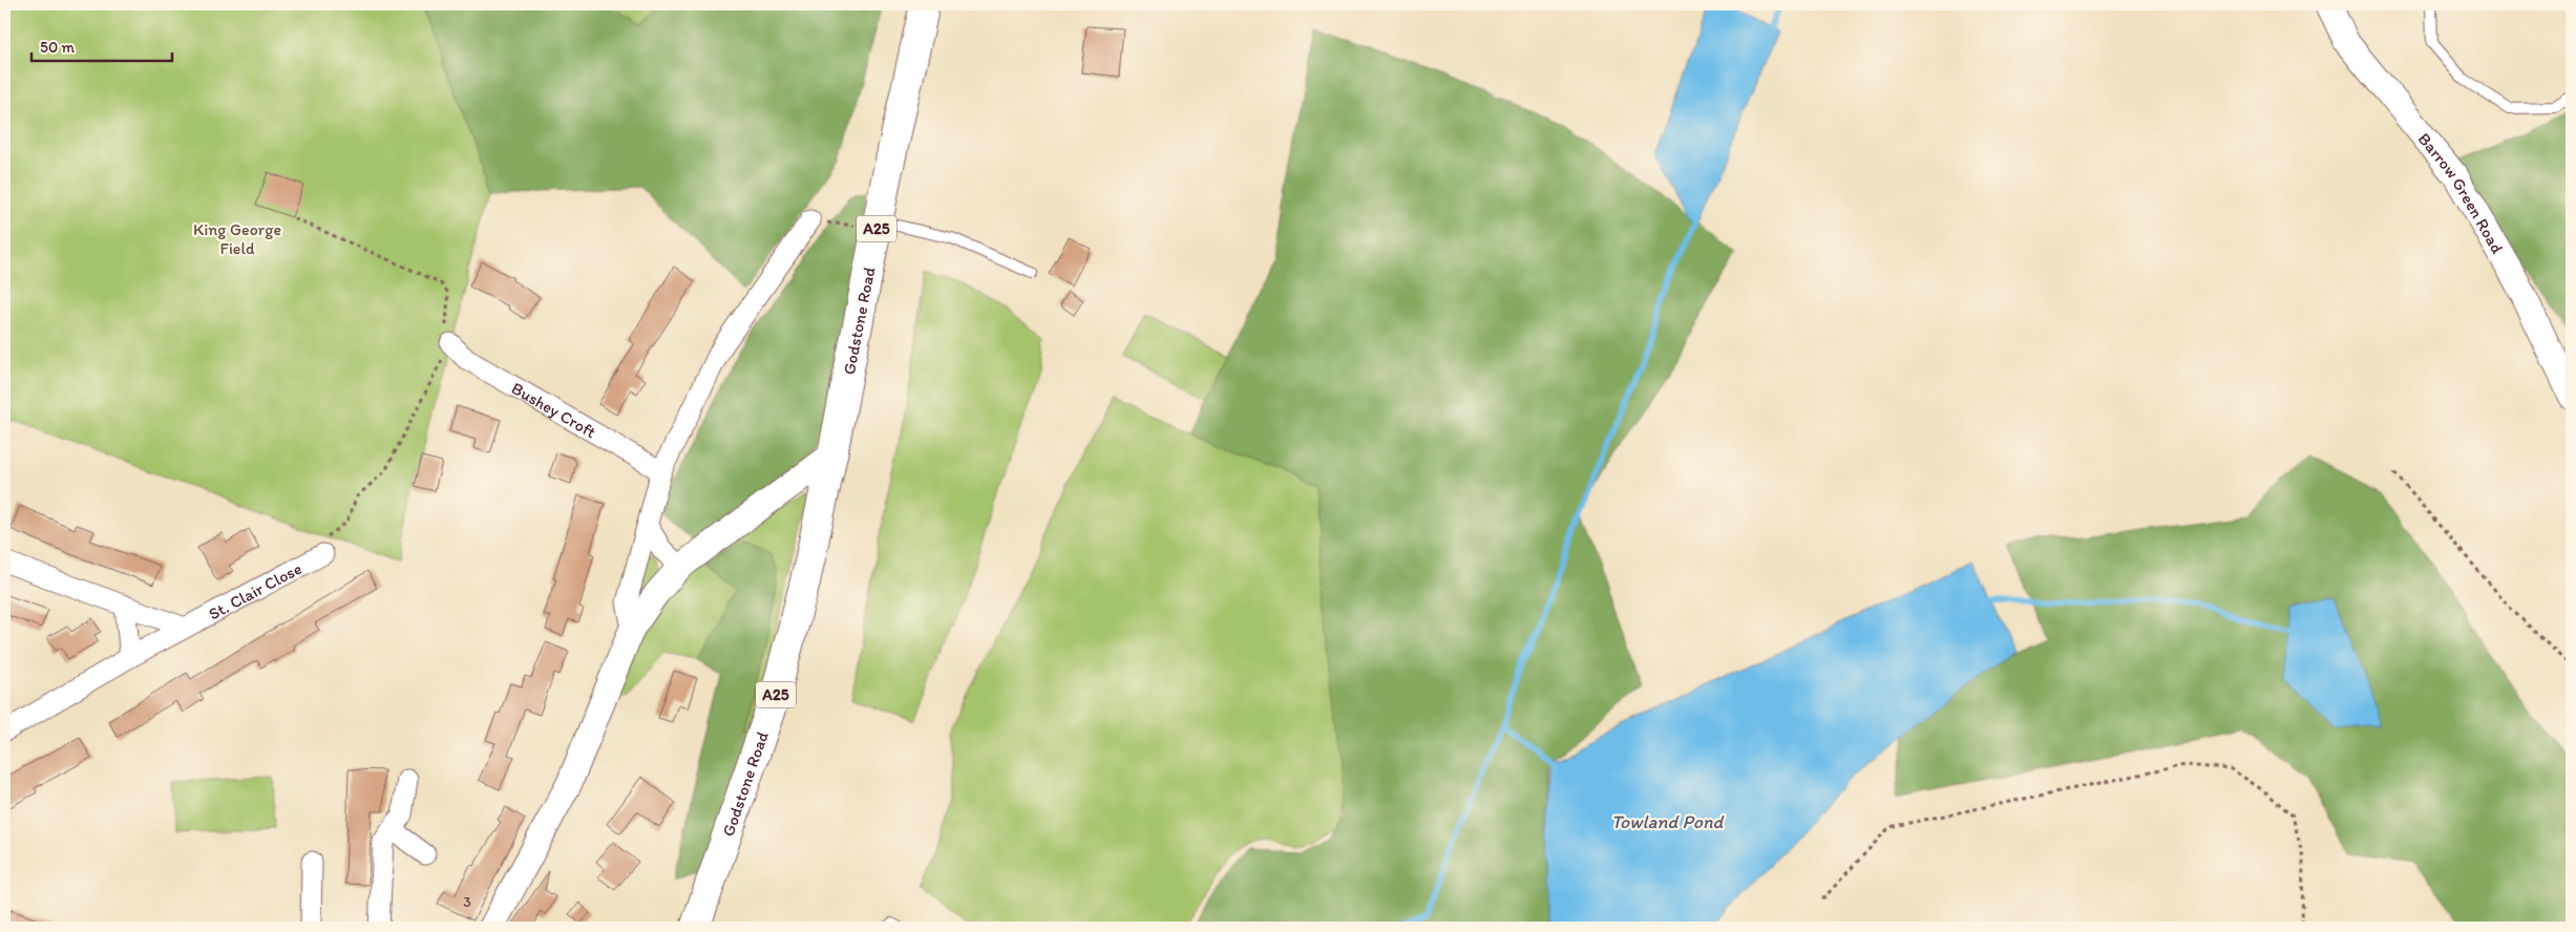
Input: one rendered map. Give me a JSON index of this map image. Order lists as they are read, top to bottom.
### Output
{
  "streets": {
    "main road": ["A25", "Godstone Road"],
    "street": ["Barrow Green Road", "Bushey Croft", "St. Clair Close"]
  },
  "water": ["Towland Pond"],
  "parks": ["King George Field"],
  "house_numbers": ["3"],
  "scale_bar": "50 m"
}
